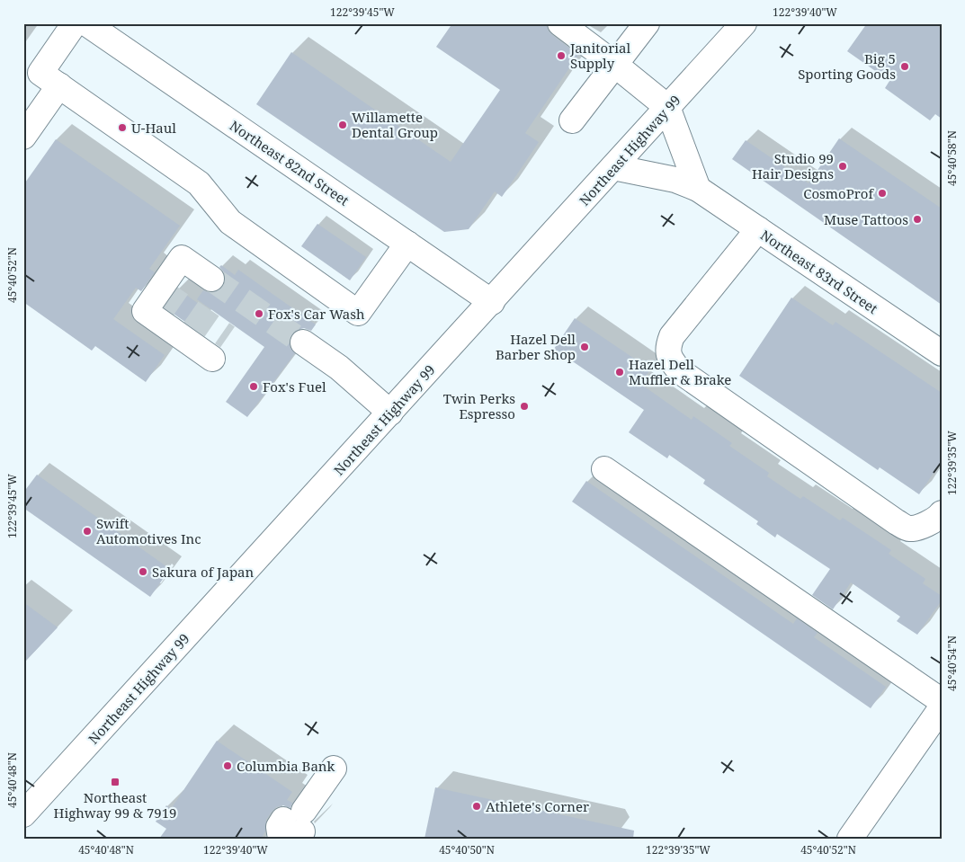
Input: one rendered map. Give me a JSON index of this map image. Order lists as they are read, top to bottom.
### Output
{
  "streets": {
    "street": ["Northeast Highway 99", "Northeast 82nd Street", "Northeast 83rd Street"]
  },
  "crossings": [
    ["Northeast Highway 99", "Northeast 82nd Street"],
    ["Northeast Highway 99", "Northeast 83rd Street"]
  ],
  "places": {
    "other": [
      "Janitorial Supply",
      "Big 5 Sporting Goods",
      "Willamette Dental Group",
      "U-Haul",
      "Studio 99 Hair Designs",
      "CosmoProf",
      "Muse Tattoos",
      "Fox's Car Wash",
      "Hazel Dell Barber Shop",
      "Hazel Dell Muffler & Brake",
      "Fox's Fuel",
      "Twin Perks Espresso",
      "Swift Automotives Inc",
      "Sakura of Japan",
      "Columbia Bank",
      "Athlete's Corner"
    ],
    "transit": ["Northeast Highway 99 & 7919"]
  },
  "coordinates": [
    "122°39'45\"W",
    "122°39'40\"W",
    "45°40'58\"N",
    "45°40'52\"N",
    "122°39'35\"W",
    "45°40'54\"N",
    "45°40'48\"N",
    "45°40'50\"N"
  ]
}
